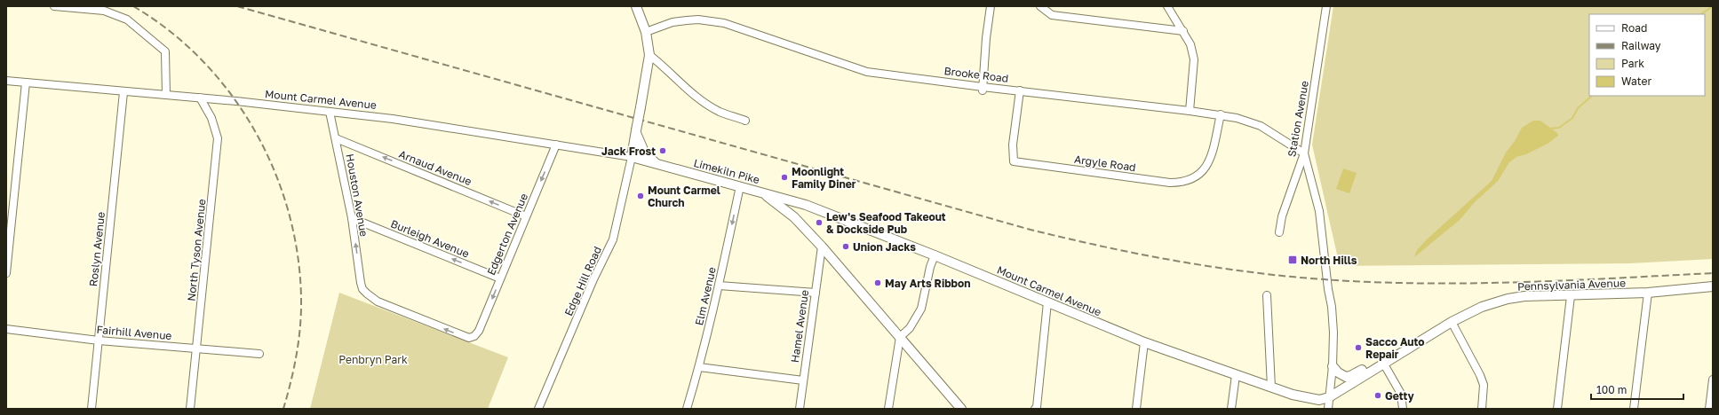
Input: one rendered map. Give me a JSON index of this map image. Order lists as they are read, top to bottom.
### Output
{
  "streets": {
    "main road": ["Mount Carmel Avenue", "Limekiln Pike", "Pennsylvania Avenue"],
    "street": [
      "Brooke Road",
      "Station Avenue",
      "Argyle Road",
      "Arnaud Avenue",
      "Houston Avenue",
      "Edgerton Avenue",
      "Burleigh Avenue",
      "Roslyn Avenue",
      "North Tyson Avenue",
      "Edge Hill Road",
      "Elm Avenue",
      "Hamel Avenue",
      "Fairhill Avenue"
    ]
  },
  "crossings": [
    ["Brooke Road", "Station Avenue"],
    ["Brooke Road", "Argyle Road"],
    ["Mount Carmel Avenue", "Limekiln Pike"],
    ["Mount Carmel Avenue", "Houston Avenue"],
    ["Mount Carmel Avenue", "Edgerton Avenue"],
    ["Mount Carmel Avenue", "Roslyn Avenue"],
    ["Mount Carmel Avenue", "North Tyson Avenue"],
    ["Mount Carmel Avenue", "Edge Hill Road"],
    ["Mount Carmel Avenue", "Pennsylvania Avenue"],
    ["Arnaud Avenue", "Houston Avenue"],
    ["Arnaud Avenue", "Edgerton Avenue"],
    ["Limekiln Pike", "Edge Hill Road"],
    ["Limekiln Pike", "Elm Avenue"],
    ["Limekiln Pike", "Hamel Avenue"],
    ["Houston Avenue", "Edgerton Avenue"],
    ["Houston Avenue", "Burleigh Avenue"],
    ["Edgerton Avenue", "Burleigh Avenue"],
    ["Roslyn Avenue", "Fairhill Avenue"],
    ["North Tyson Avenue", "Fairhill Avenue"]
  ],
  "one_way": [
    "Arnaud Avenue",
    "Houston Avenue",
    "Edgerton Avenue",
    "Burleigh Avenue",
    "Elm Avenue"
  ],
  "parks": ["Penbryn Park"],
  "places": {
    "other": [
      "Jack Frost",
      "Moonlight Family Diner",
      "Mount Carmel Church",
      "Lew's Seafood Takeout & Dockside Pub",
      "Union Jacks",
      "May Arts Ribbon",
      "Sacco Auto Repair",
      "Getty"
    ],
    "transit": ["North Hills"]
  },
  "legend": [
    "Road",
    "Railway",
    "Park",
    "Water"
  ],
  "scale_bar": "100 m"
}
